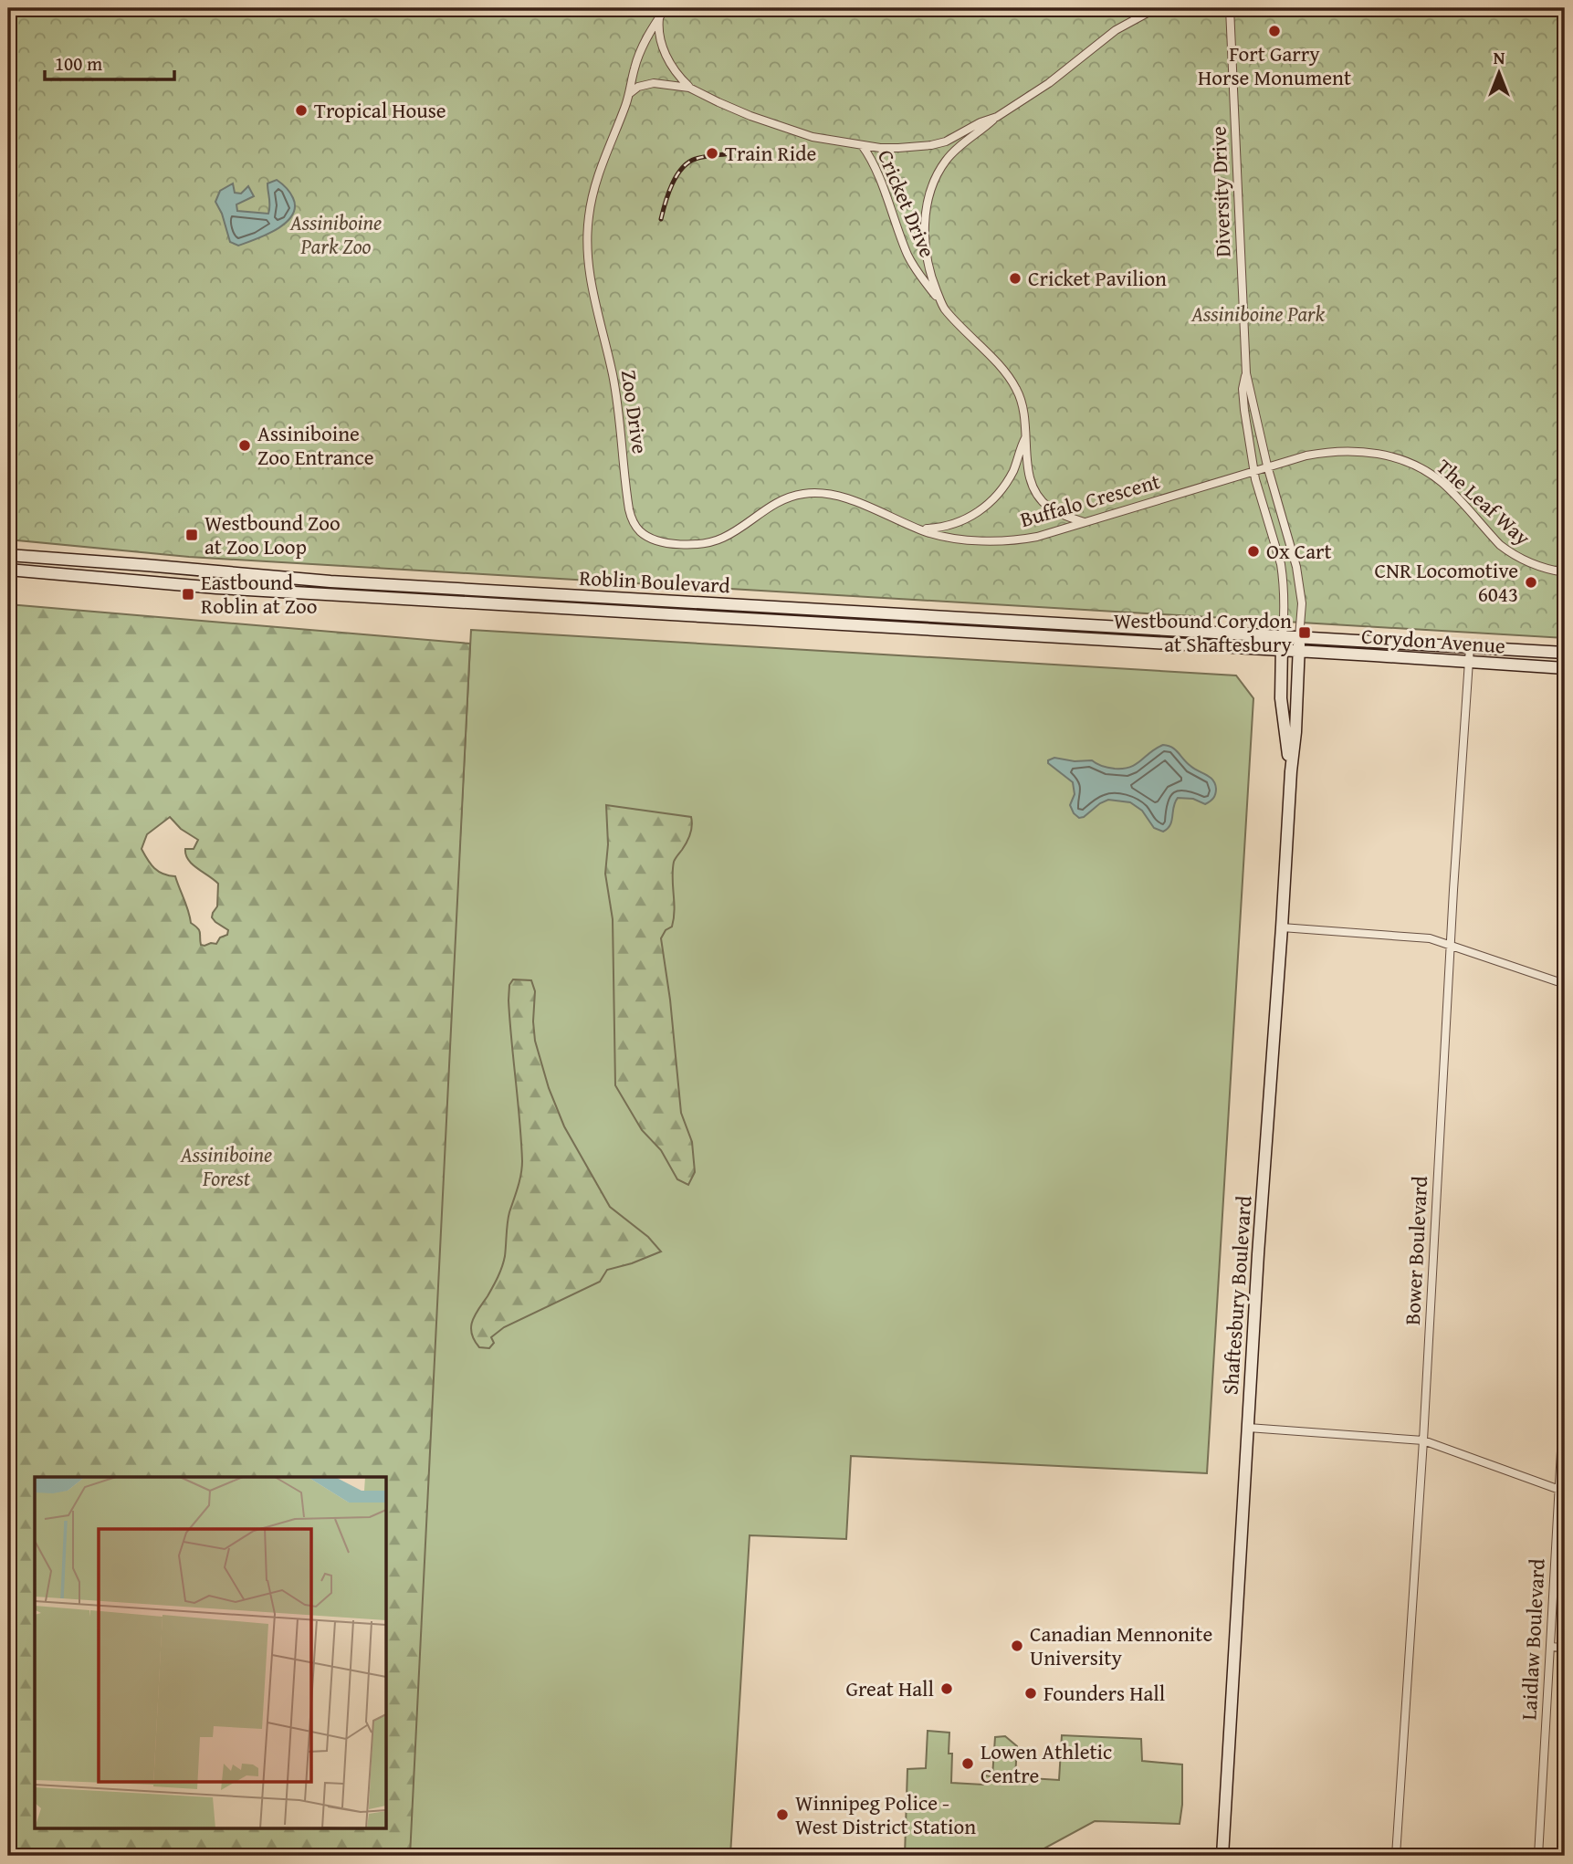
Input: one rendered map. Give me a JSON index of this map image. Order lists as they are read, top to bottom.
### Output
{
  "streets": {
    "main road": ["Roblin Boulevard", "Corydon Avenue", "Shaftesbury Boulevard"],
    "street": [
      "Diversity Drive",
      "Cricket Drive",
      "Zoo Drive",
      "Buffalo Crescent",
      "The Leaf Way",
      "Bower Boulevard",
      "Laidlaw Boulevard"
    ]
  },
  "crossings": [
    ["Diversity Drive", "Buffalo Crescent"],
    ["Diversity Drive", "The Leaf Way"],
    ["Diversity Drive", "Roblin Boulevard"],
    ["Diversity Drive", "Corydon Avenue"],
    ["Diversity Drive", "Shaftesbury Boulevard"],
    ["Cricket Drive", "Zoo Drive"],
    ["Cricket Drive", "Buffalo Crescent"],
    ["Zoo Drive", "Buffalo Crescent"],
    ["Buffalo Crescent", "The Leaf Way"],
    ["Roblin Boulevard", "Corydon Avenue"],
    ["Roblin Boulevard", "Shaftesbury Boulevard"],
    ["Corydon Avenue", "Bower Boulevard"],
    ["Corydon Avenue", "Shaftesbury Boulevard"]
  ],
  "parks": ["Assiniboine Park Zoo", "Assiniboine Park", "Assiniboine Forest"],
  "places": {
    "other": [
      "Fort Garry Horse Monument",
      "Tropical House",
      "Train Ride",
      "Cricket Pavilion",
      "Assiniboine Zoo Entrance",
      "Ox Cart",
      "CNR Locomotive 6043",
      "Canadian Mennonite University",
      "Great Hall",
      "Founders Hall",
      "Lowen Athletic Centre",
      "Winnipeg Police - West District Station"
    ],
    "transit": ["Westbound Zoo at Zoo Loop", "Eastbound Roblin at Zoo", "Westbound Corydon at Shaftesbury"]
  },
  "scale_bar": "100 m",
  "north": "top"
}
